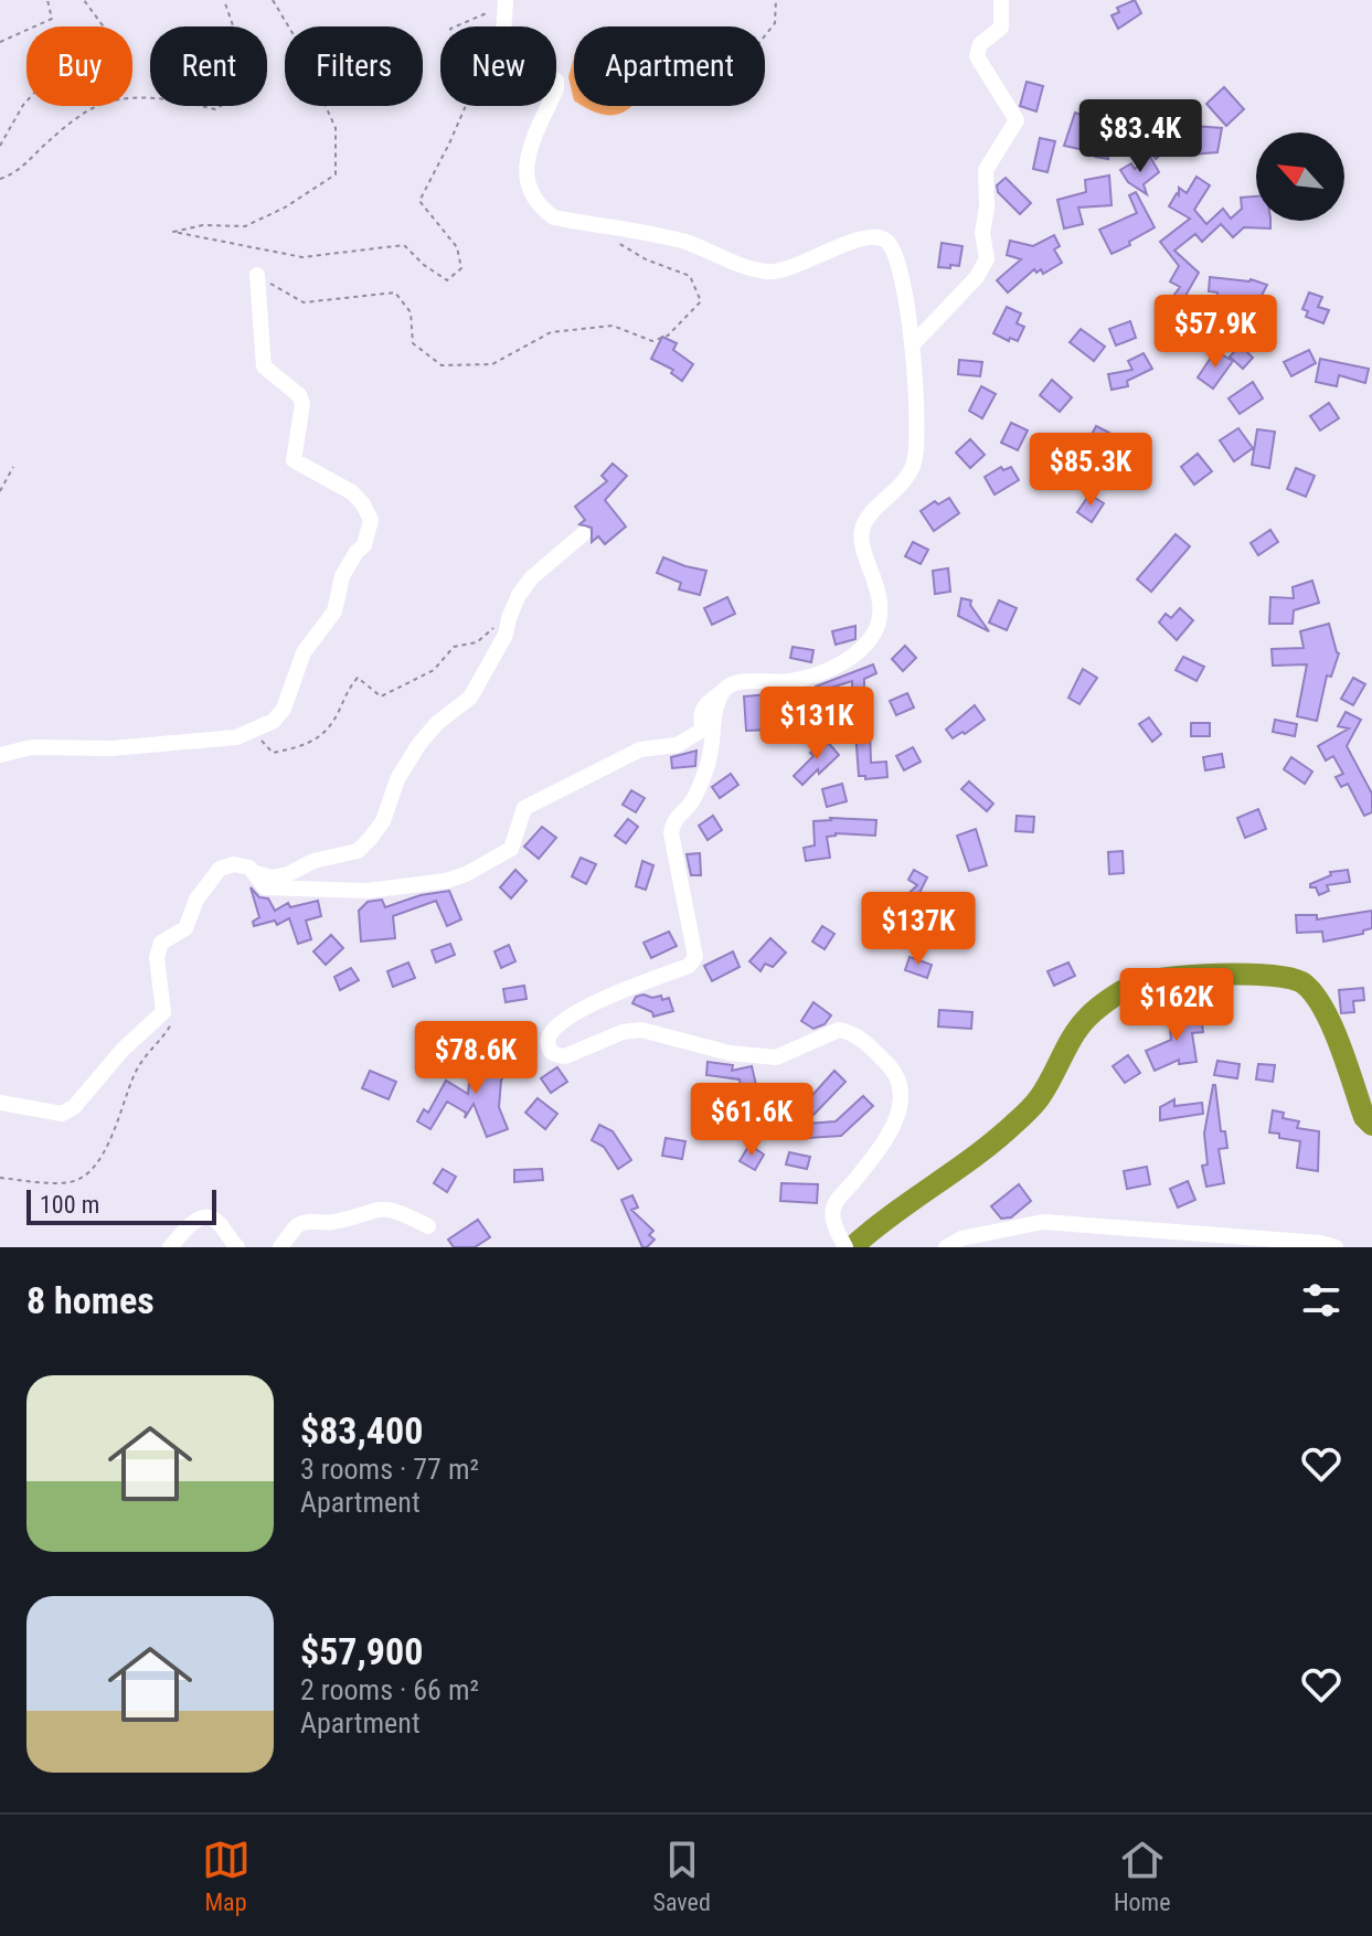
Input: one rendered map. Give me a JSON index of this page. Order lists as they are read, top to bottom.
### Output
{
  "scale_bar": "100 m",
  "north": "top left",
  "page": {
    "chip": [
      "Buy",
      "Rent",
      "Filters",
      "New",
      "Apartment"
    ],
    "price": [
      "$83.4K",
      "$57.9K",
      "$85.3K",
      "$131K",
      "$137K",
      "$162K",
      "$78.6K",
      "$61.6K"
    ],
    "scale": "100 m",
    "heading": "8 homes",
    "list": [
      {
        "name": "$83,400",
        "note": "3 rooms · 77 m² · Apartment"
      },
      {
        "name": "$57,900",
        "note": "2 rooms · 66 m² · Apartment"
      }
    ],
    "tabs": ["Map", "Saved", "Home"]
  }
}
